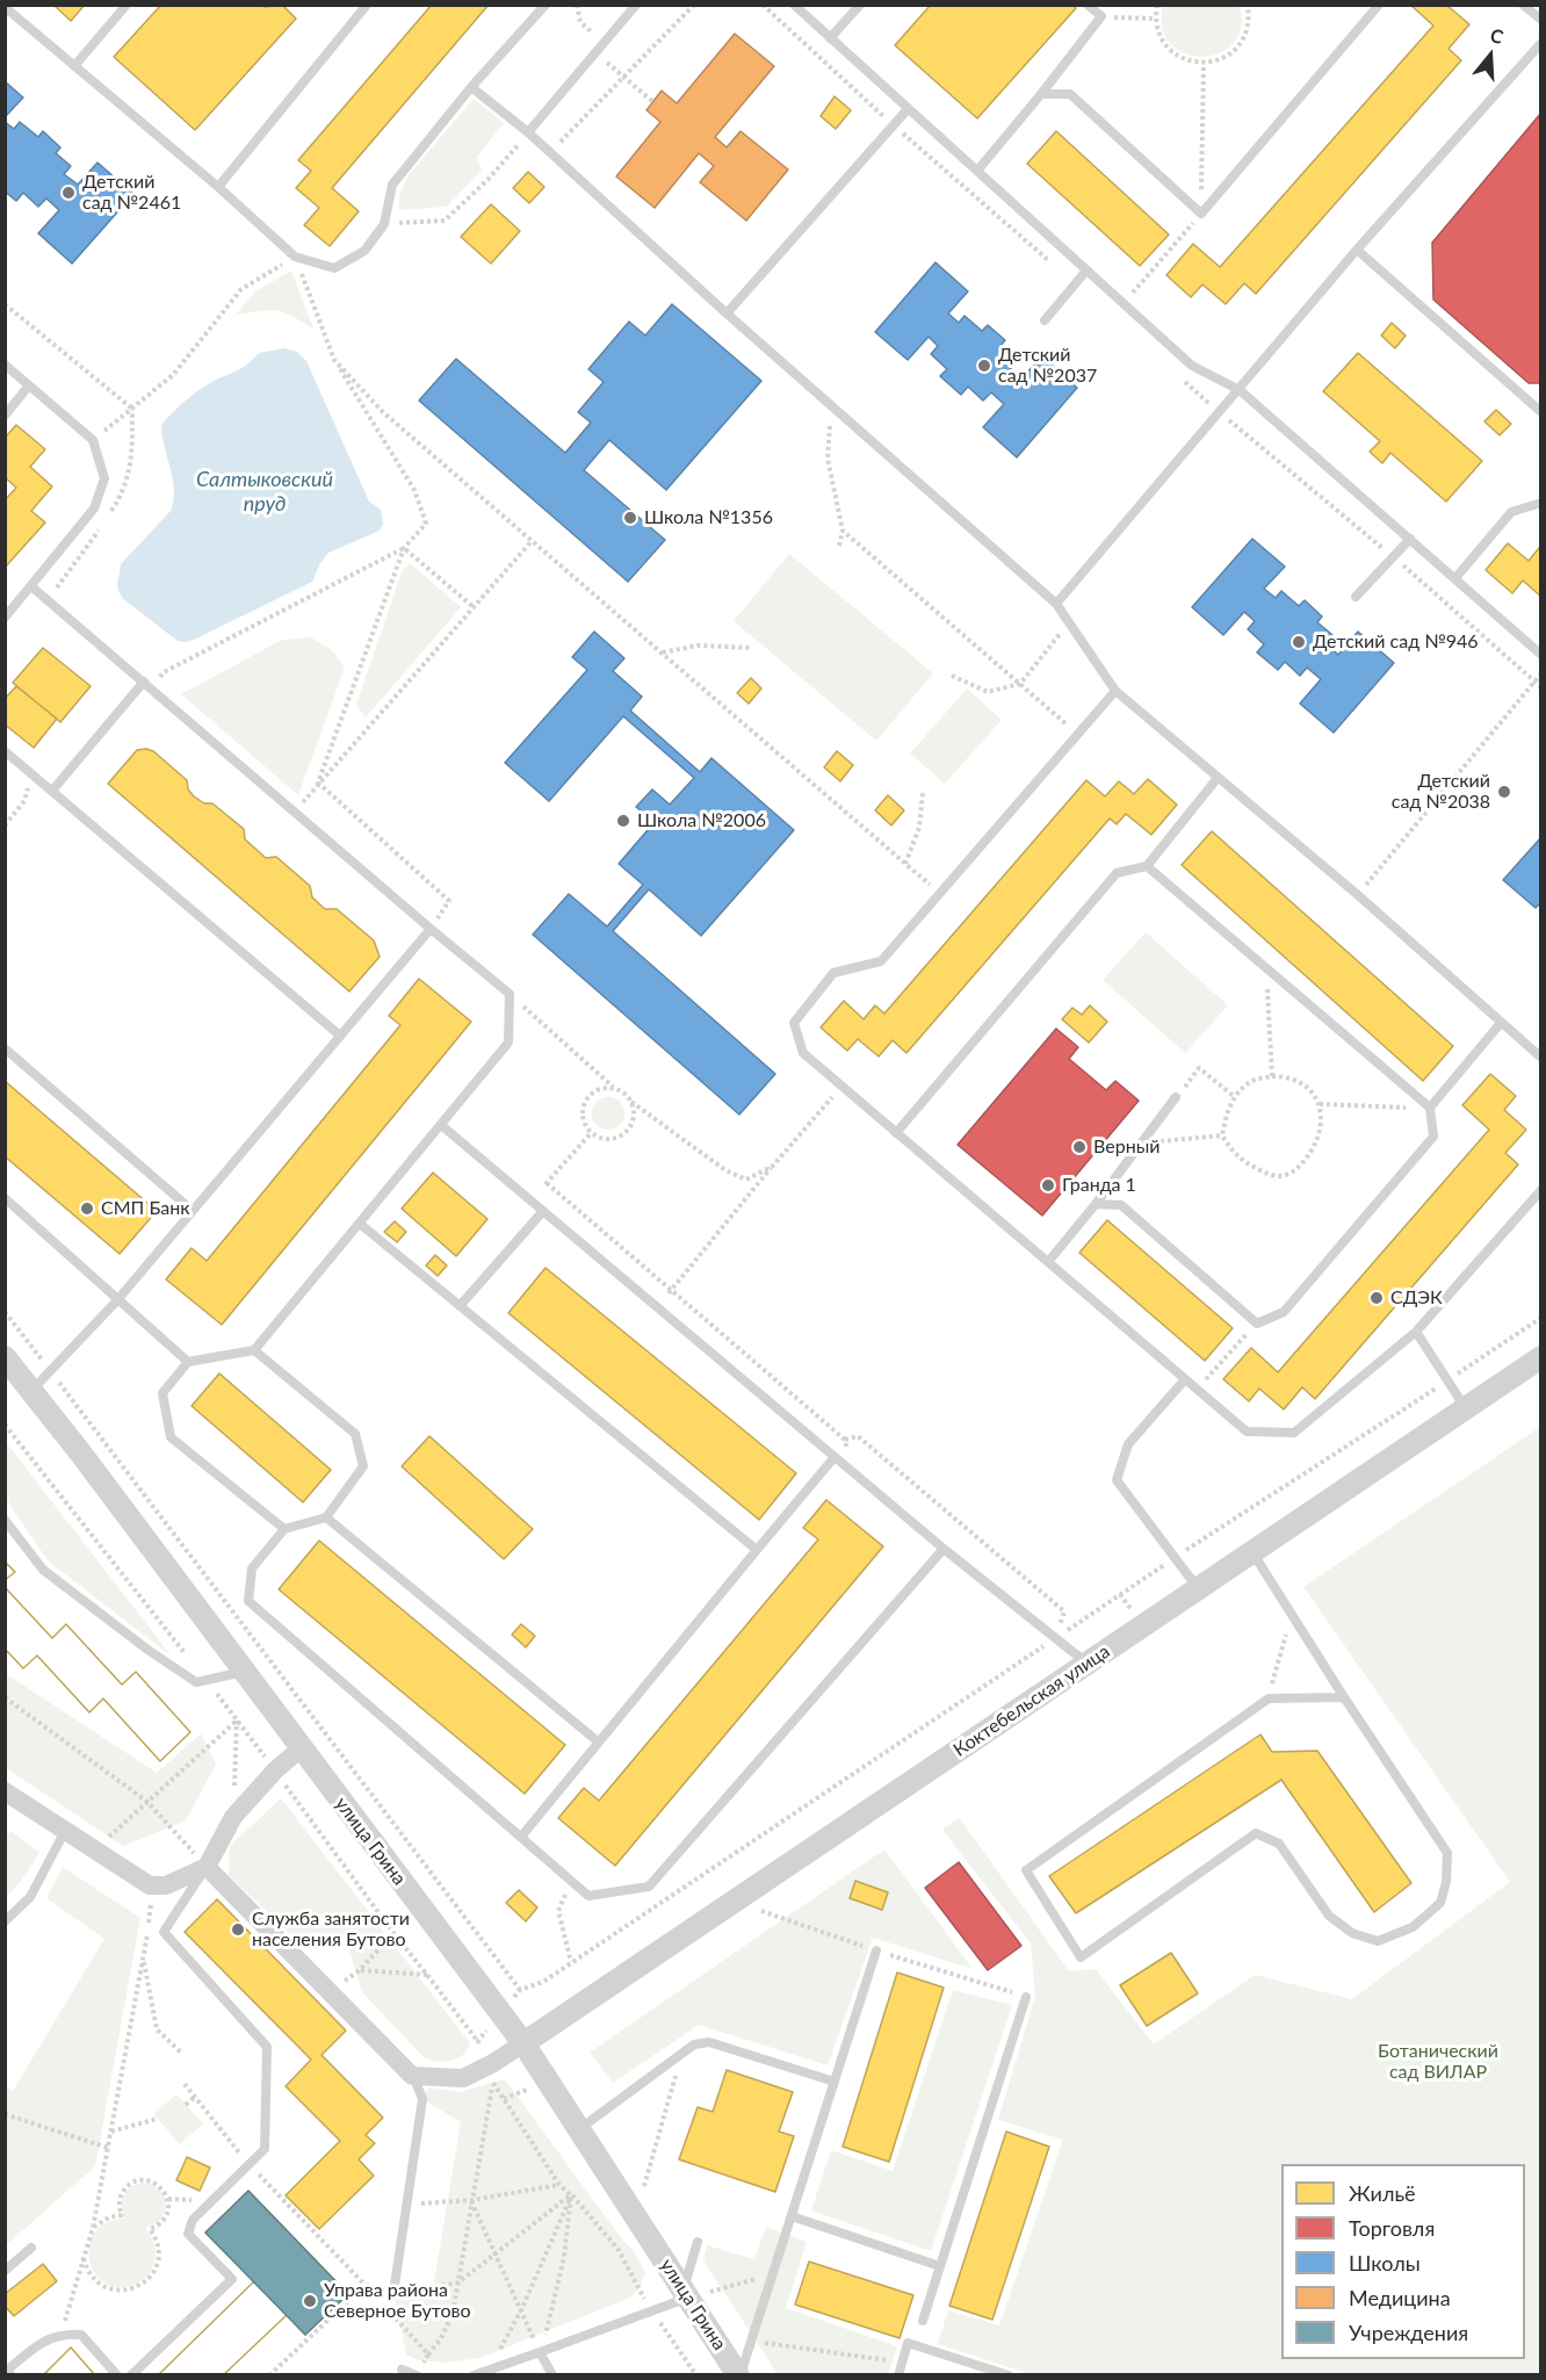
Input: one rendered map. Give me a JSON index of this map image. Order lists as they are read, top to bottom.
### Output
{
  "streets": {
    "street": ["Коктебельская улица", "улица Грина"]
  },
  "crossings": [
    ["Коктебельская улица", "улица Грина"]
  ],
  "water": ["Салтыковский пруд"],
  "parks": ["Ботанический сад ВИЛАР"],
  "places": [
    "Детский сад №2461",
    "Детский сад №2037",
    "Школа №1356",
    "Детский сад №946",
    "Детский сад №2038",
    "Школа №2006",
    "Верный",
    "Гранда 1",
    "СМП Банк",
    "СДЭК",
    "Служба занятости населения Бутово",
    "Управа района Северное Бутово"
  ],
  "legend": [
    "Жильё",
    "Торговля",
    "Школы",
    "Медицина",
    "Учреждения"
  ],
  "north": "top"
}
